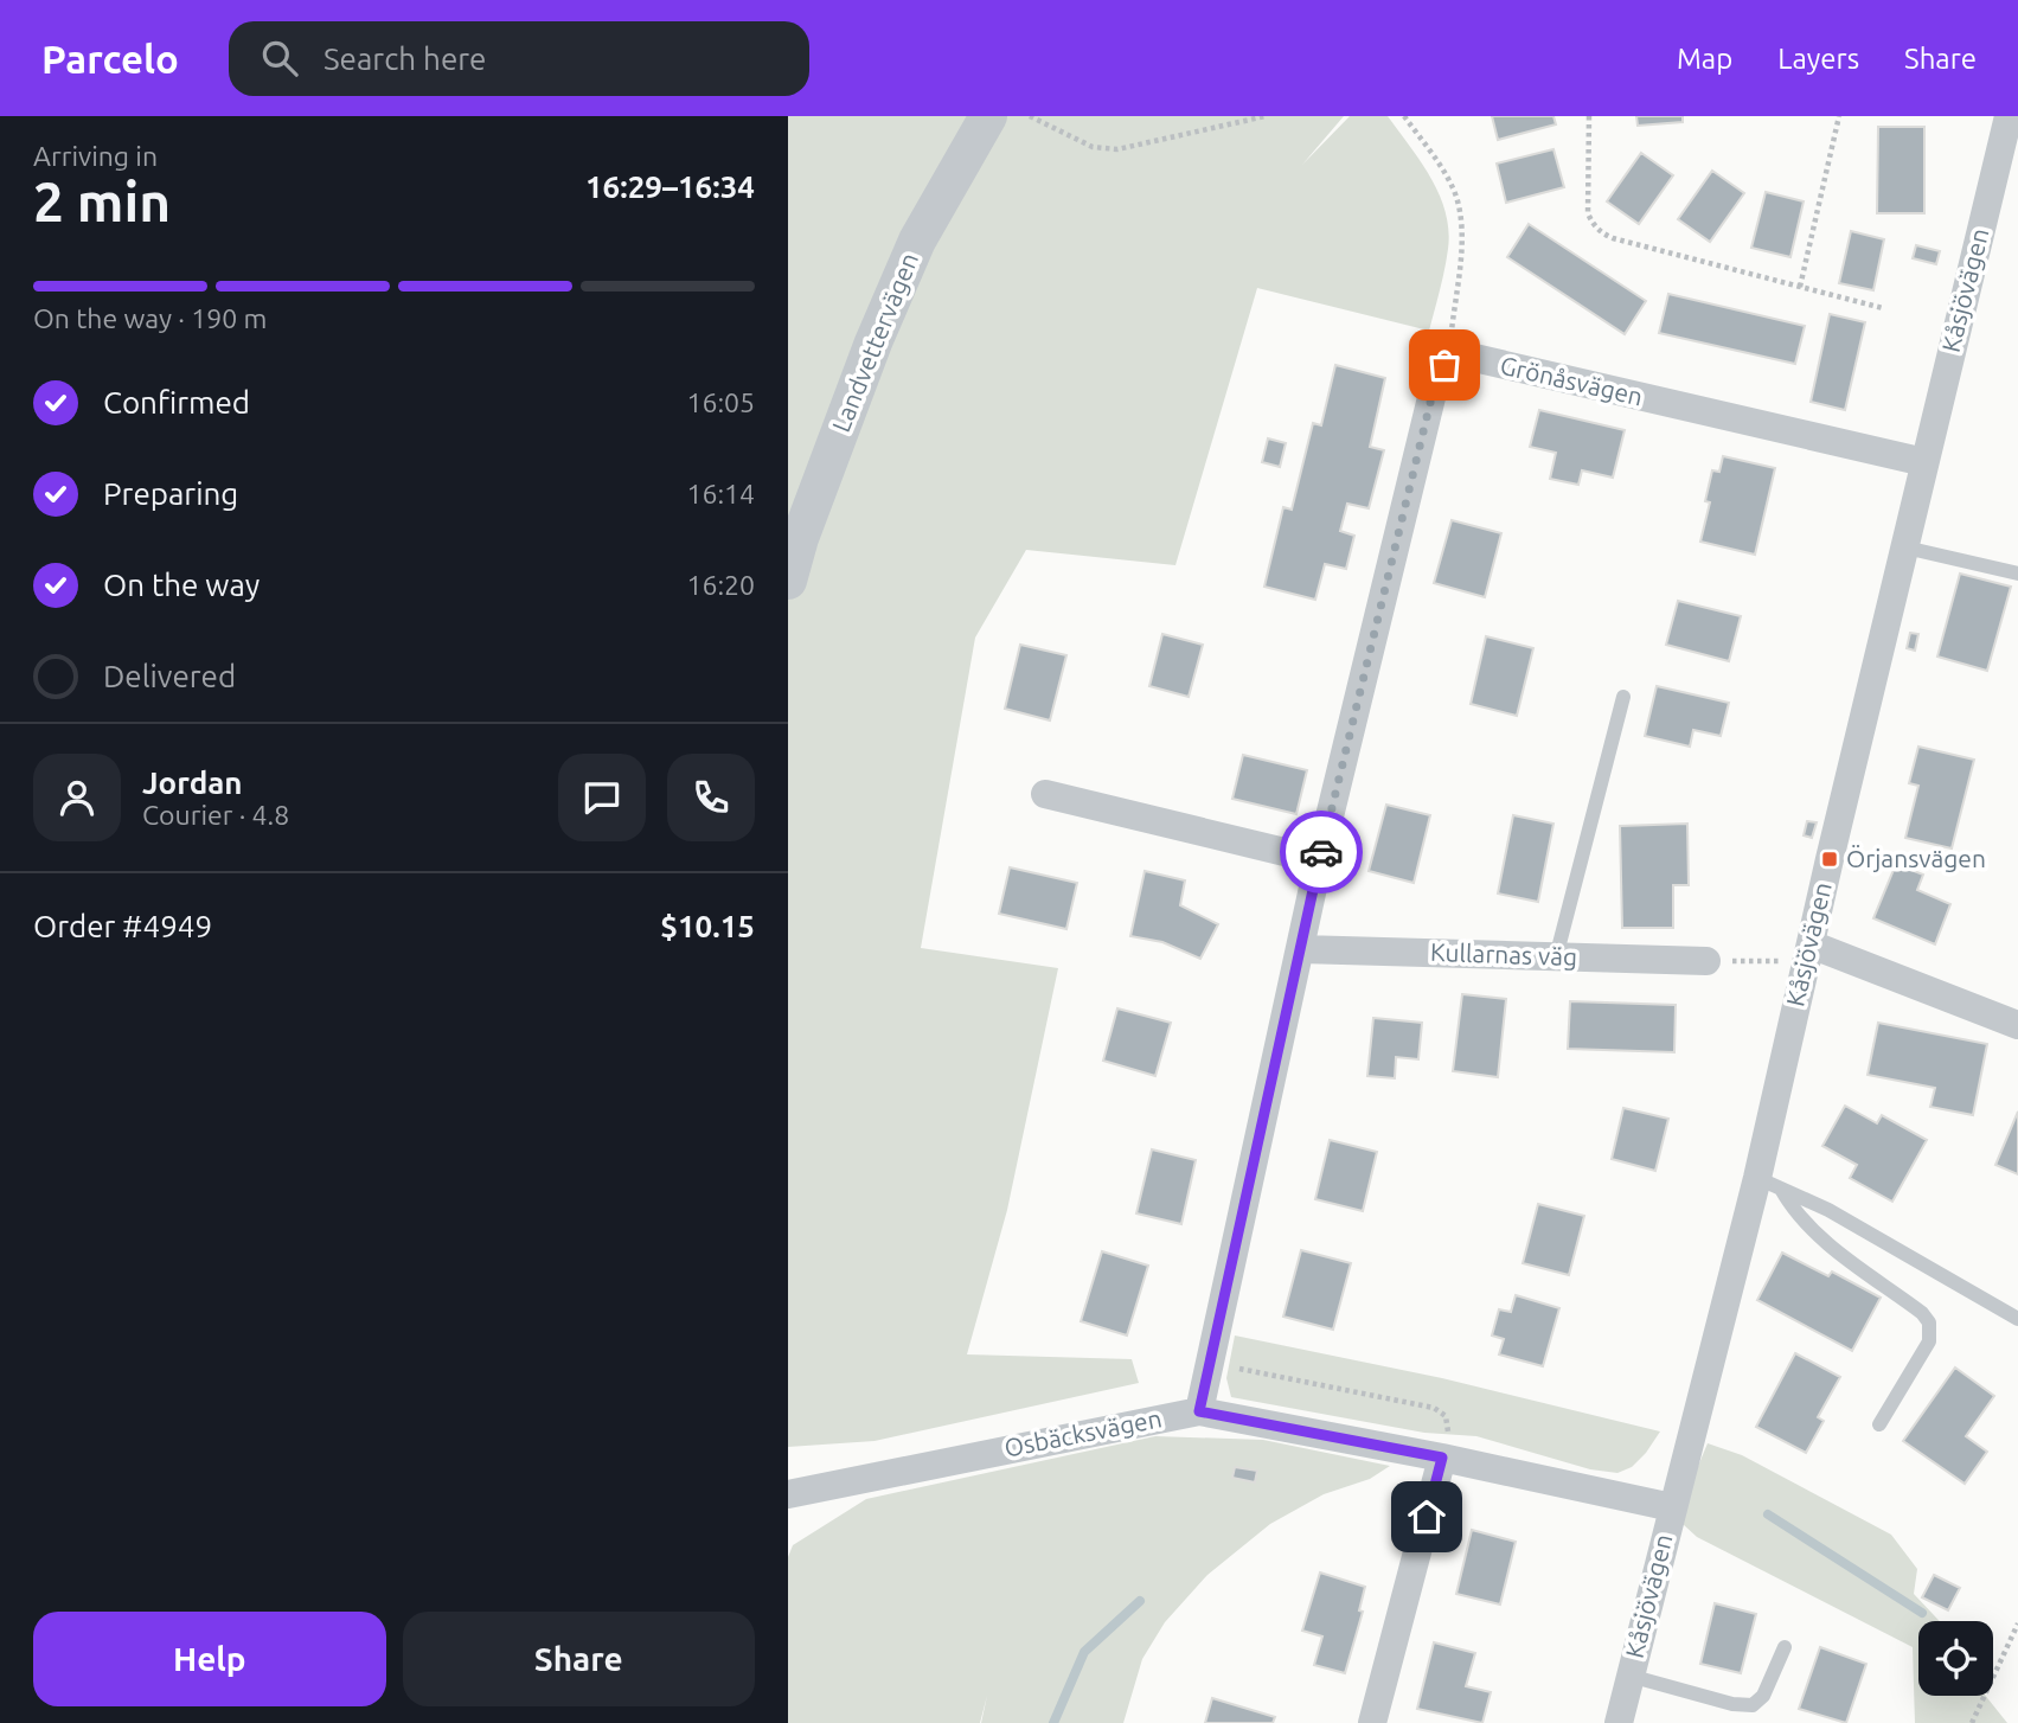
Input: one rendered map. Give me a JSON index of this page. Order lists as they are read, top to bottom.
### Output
{
  "streets": {
    "street": [
      "Kåsjövägen",
      "Landvettervägen",
      "Grönåsvägen",
      "Kullarnas väg",
      "Osbäcksvägen"
    ]
  },
  "crossings": [
    ["Kåsjövägen", "Grönåsvägen"],
    ["Kåsjövägen", "Osbäcksvägen"]
  ],
  "places": {
    "transit": ["Örjansvägen"]
  },
  "page": {
    "header": "Parcelo",
    "search": "Search here",
    "nav": ["Map", "Layers", "Share"],
    "heading": ["2 min", "Arriving in", "16:29–16:34"],
    "panel": [
      "Jordan",
      "Courier · 4.8",
      "Order #4949",
      "$10.15"
    ],
    "bar": "On the way · 190 m",
    "list": [
      ["Confirmed", "16:05"],
      ["Preparing", "16:14"],
      ["On the way", "16:20"],
      "Delivered"
    ],
    "buttons": ["Help", "Share"]
  }
}
